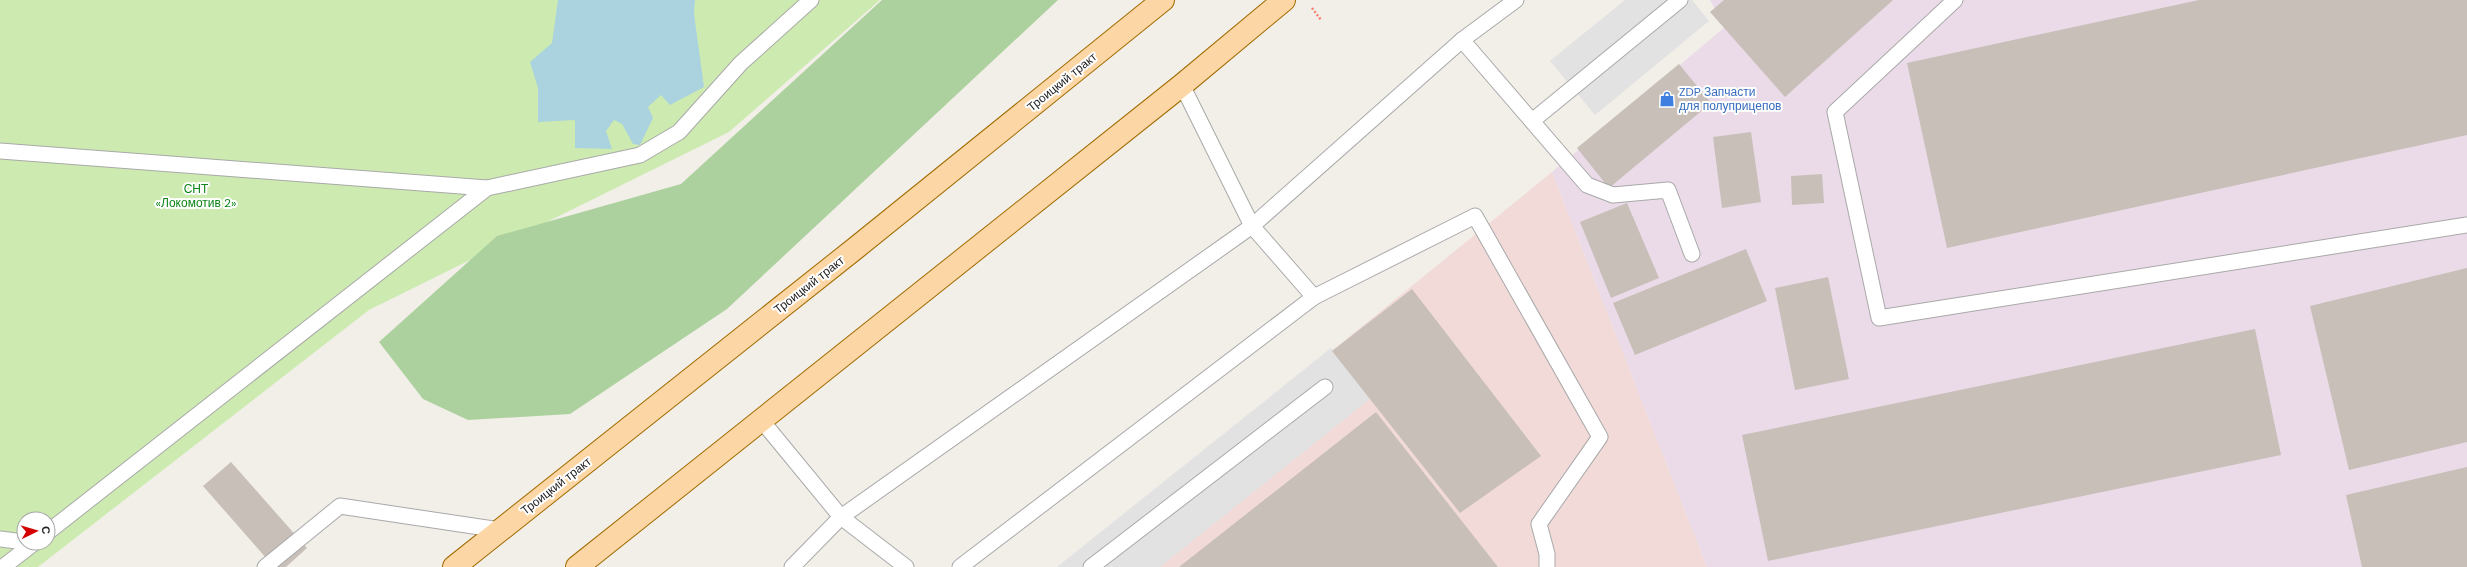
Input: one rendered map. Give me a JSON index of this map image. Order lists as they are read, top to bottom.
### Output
{
  "streets": {
    "main road": ["Троицкий тракт"]
  },
  "parks": ["СНТ «Локомотив 2»"],
  "places": {
    "shop": ["ZDP Запчасти для полуприцепов"]
  },
  "north": "right"
}
